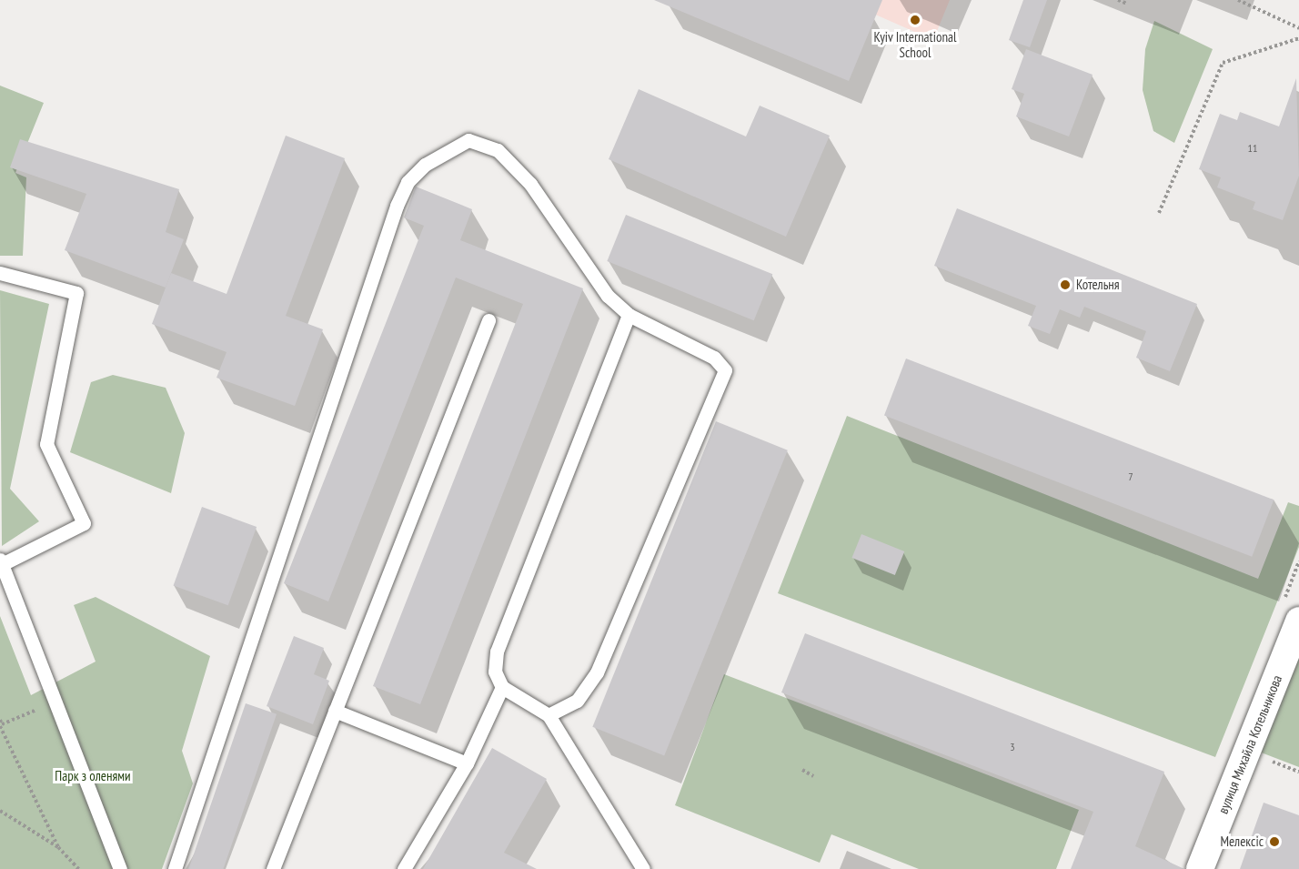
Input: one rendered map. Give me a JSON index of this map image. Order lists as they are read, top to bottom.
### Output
{
  "streets": {
    "street": ["вулиця Михайла Котельникова"]
  },
  "parks": ["Парк з оленями"],
  "places": ["Kyiv International School", "Котельня", "Мелексіc"],
  "house_numbers": ["11", "7", "3"]
}
